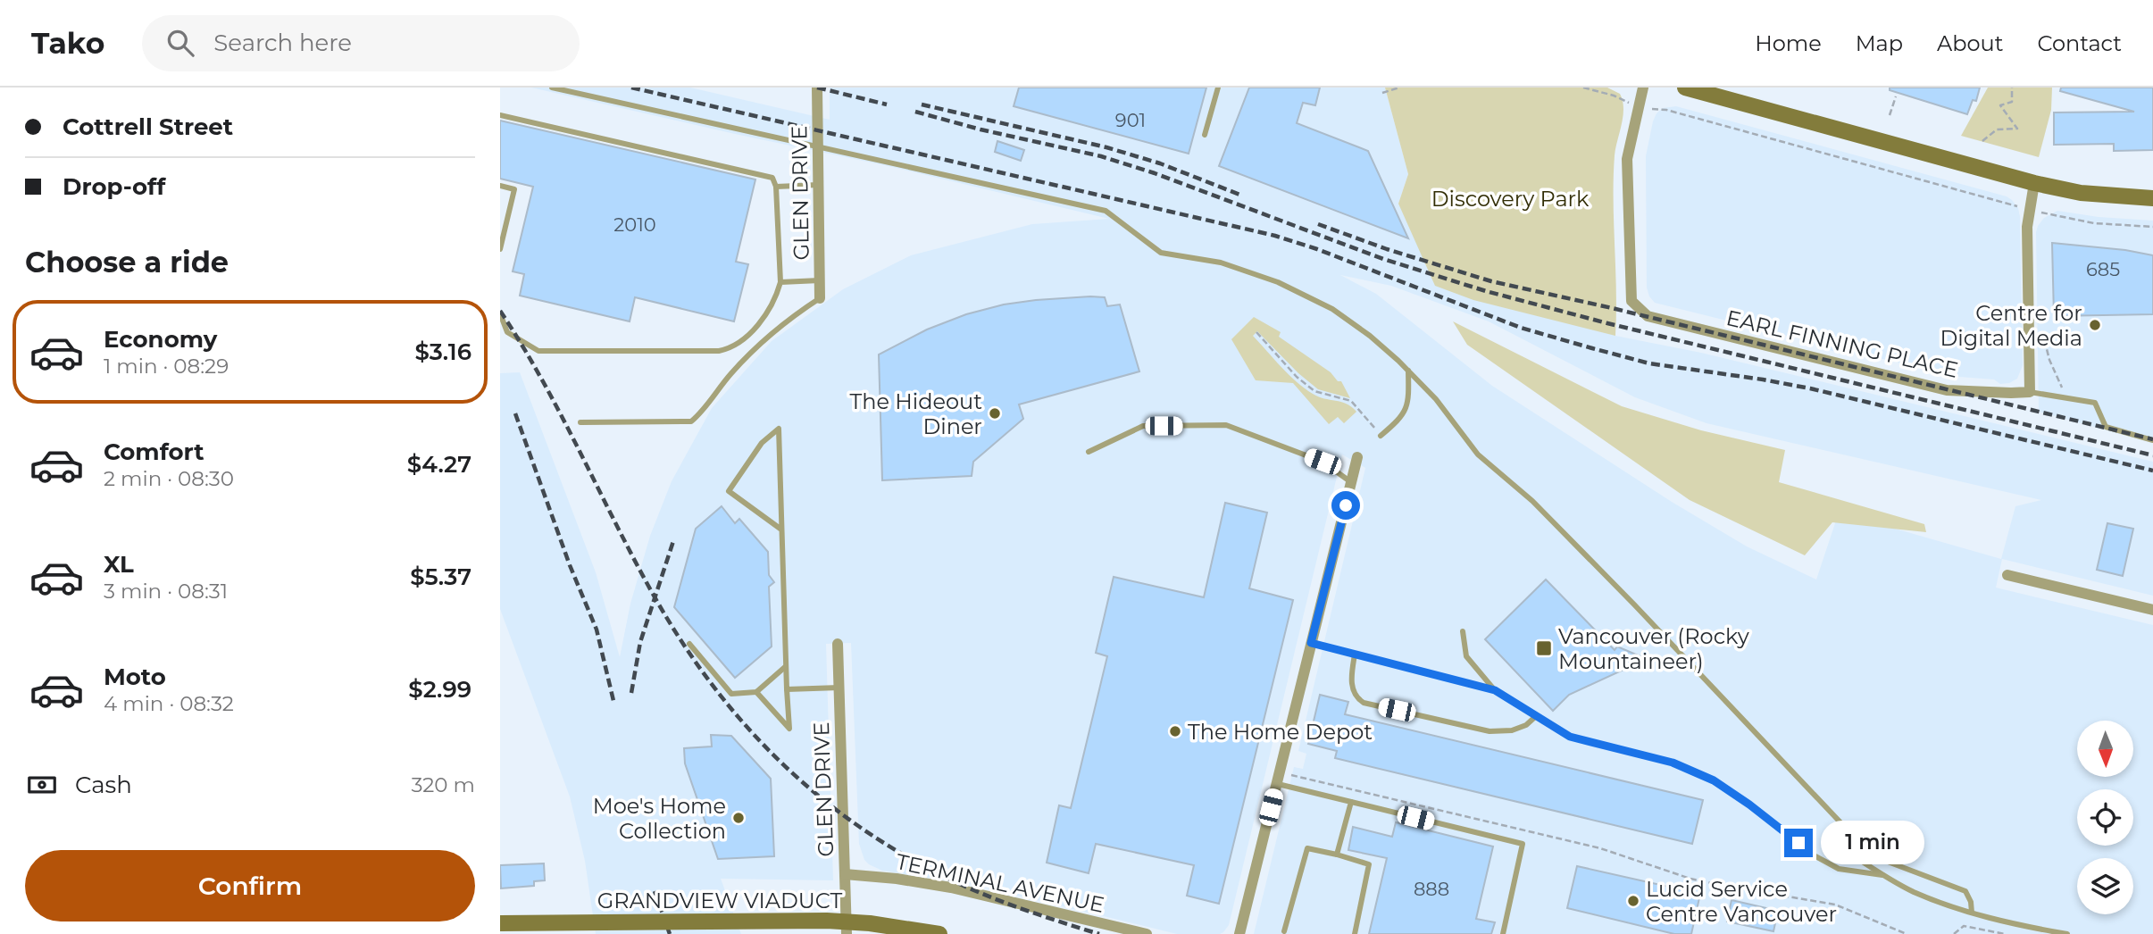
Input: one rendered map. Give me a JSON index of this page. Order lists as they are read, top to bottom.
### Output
{
  "streets": {
    "main road": ["GRANDVIEW VIADUCT"],
    "street": ["GLEN DRIVE", "EARL FINNING PLACE", "TERMINAL AVENUE"]
  },
  "crossings": [
    ["GLEN DRIVE", "TERMINAL AVENUE"]
  ],
  "parks": ["Discovery Park"],
  "places": {
    "other": [
      "Centre for Digital Media",
      "The Hideout Diner",
      "The Home Depot",
      "Moe's Home Collection",
      "Lucid Service Centre Vancouver"
    ],
    "transit": ["Vancouver (Rocky Mountaineer)"]
  },
  "house_numbers": [
    "901",
    "2010",
    "685",
    "888"
  ],
  "north": "bottom",
  "page": {
    "header": "Tako",
    "search": "Search here",
    "nav": [
      "Home",
      "Map",
      "About",
      "Contact"
    ],
    "banner": ["Cottrell Street", "Drop-off"],
    "heading": "Choose a ride",
    "list": [
      {
        "name": "Economy",
        "note": "1 min · 08:29",
        "value": "$3.16"
      },
      {
        "name": "Comfort",
        "note": "2 min · 08:30",
        "value": "$4.27"
      },
      {
        "name": "XL",
        "note": "3 min · 08:31",
        "value": "$5.37"
      },
      {
        "name": "Moto",
        "note": "4 min · 08:32",
        "value": "$2.99"
      }
    ],
    "pay": ["Cash", "320 m"],
    "bubble": "1 min",
    "buttons": "Confirm"
  }
}
